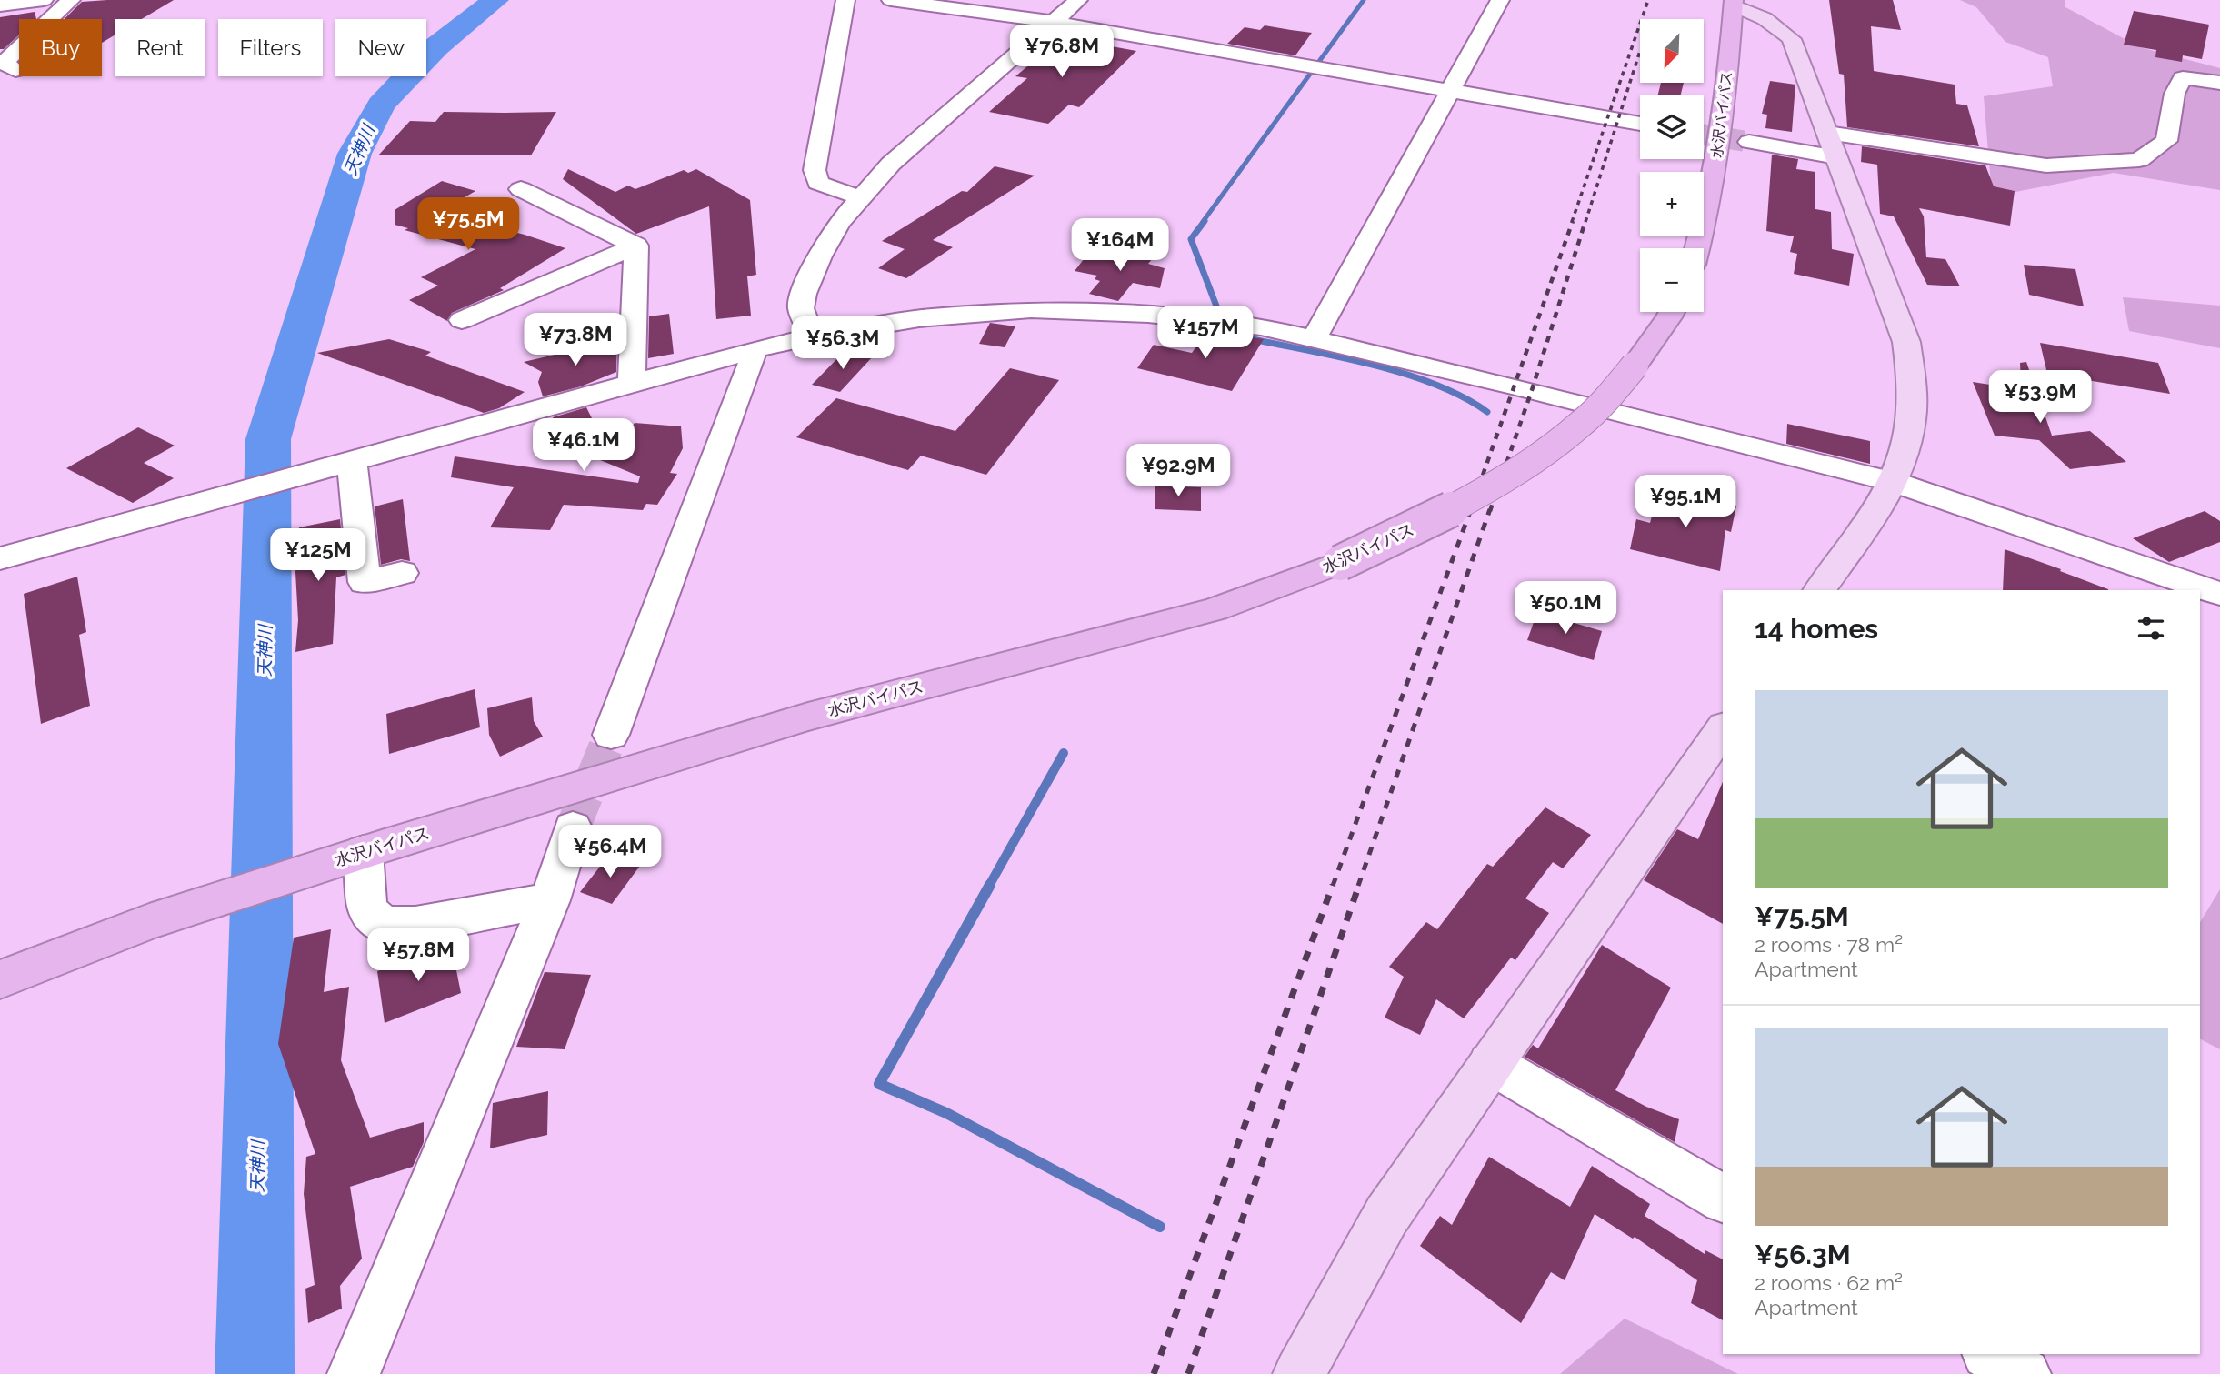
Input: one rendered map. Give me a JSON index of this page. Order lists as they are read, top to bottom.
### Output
{
  "streets": {
    "highway": ["水沢バイパス"]
  },
  "water": ["天神川"],
  "north": "bottom left",
  "page": {
    "map_buttons": ["+", "−"],
    "chip": [
      "Buy",
      "Rent",
      "Filters",
      "New"
    ],
    "price": [
      "¥76.8M",
      "¥75.5M",
      "¥164M",
      "¥157M",
      "¥73.8M",
      "¥56.3M",
      "¥53.9M",
      "¥46.1M",
      "¥92.9M",
      "¥95.1M",
      "¥125M",
      "¥50.1M",
      "¥56.4M",
      "¥57.8M"
    ],
    "heading": "14 homes",
    "list": [
      {
        "name": "¥75.5M",
        "note": "2 rooms · 78 m² · Apartment"
      },
      {
        "name": "¥56.3M",
        "note": "2 rooms · 62 m² · Apartment"
      }
    ]
  }
}
